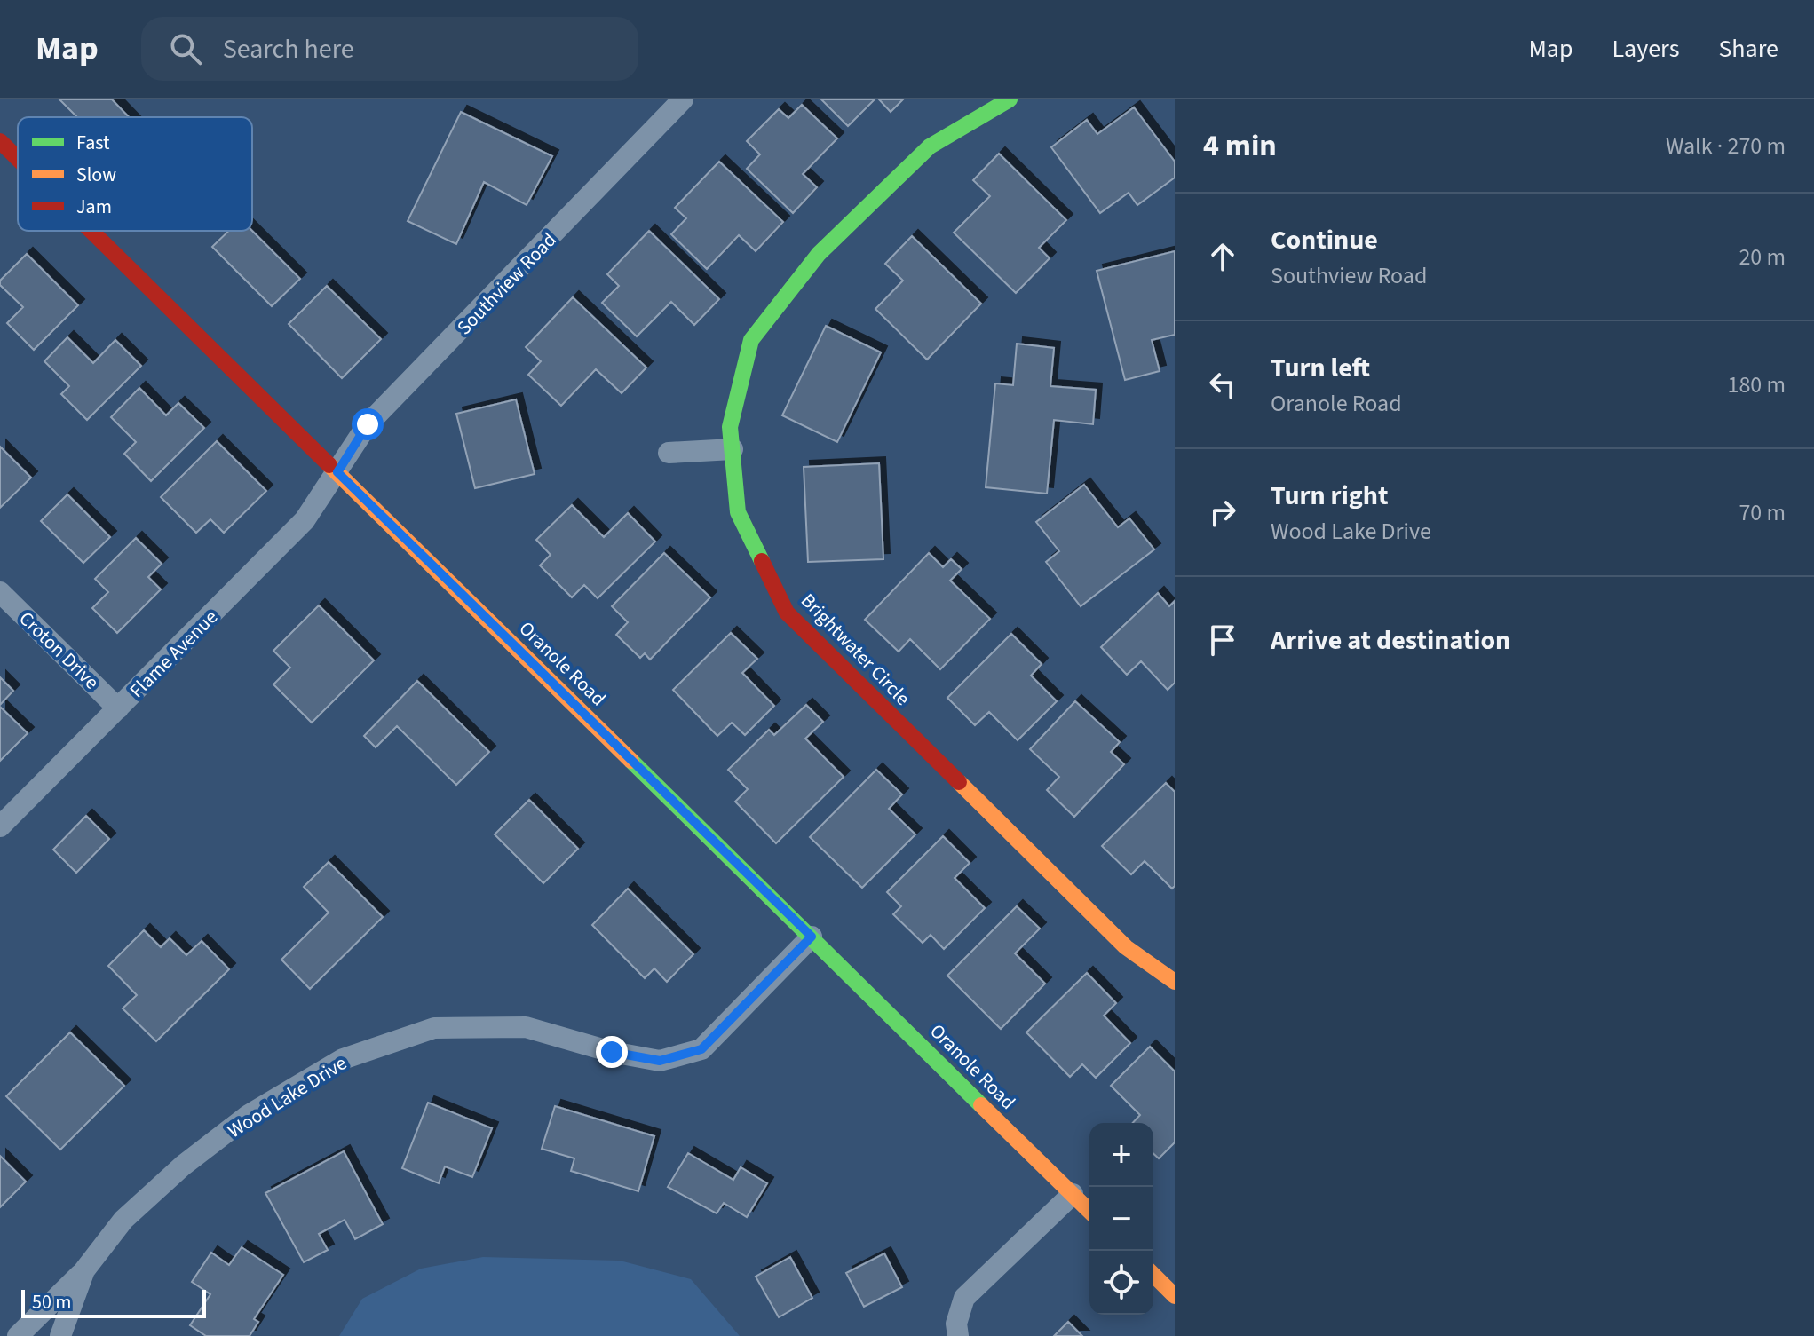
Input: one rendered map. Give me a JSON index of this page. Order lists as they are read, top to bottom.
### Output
{
  "streets": {
    "street": [
      "Southview Road",
      "Brightwater Circle",
      "Croton Drive",
      "Flame Avenue",
      "Oranole Road",
      "Wood Lake Drive"
    ]
  },
  "crossings": [
    ["Southview Road", "Flame Avenue"],
    ["Southview Road", "Oranole Road"],
    ["Croton Drive", "Flame Avenue"],
    ["Flame Avenue", "Oranole Road"],
    ["Oranole Road", "Wood Lake Drive"]
  ],
  "legend": ["Fast", "Slow", "Jam"],
  "scale_bar": "50 m",
  "page": {
    "header": "Map",
    "search": "Search here",
    "nav": ["Map", "Layers", "Share"],
    "heading": ["4 min", "Walk · 270 m"],
    "list": [
      ["Continue", "Southview Road", "20 m"],
      ["Turn left", "Oranole Road", "180 m"],
      ["Turn right", "Wood Lake Drive", "70 m"],
      "Arrive at destination"
    ],
    "map_buttons": ["+", "−"],
    "scale": "50 m"
  }
}
